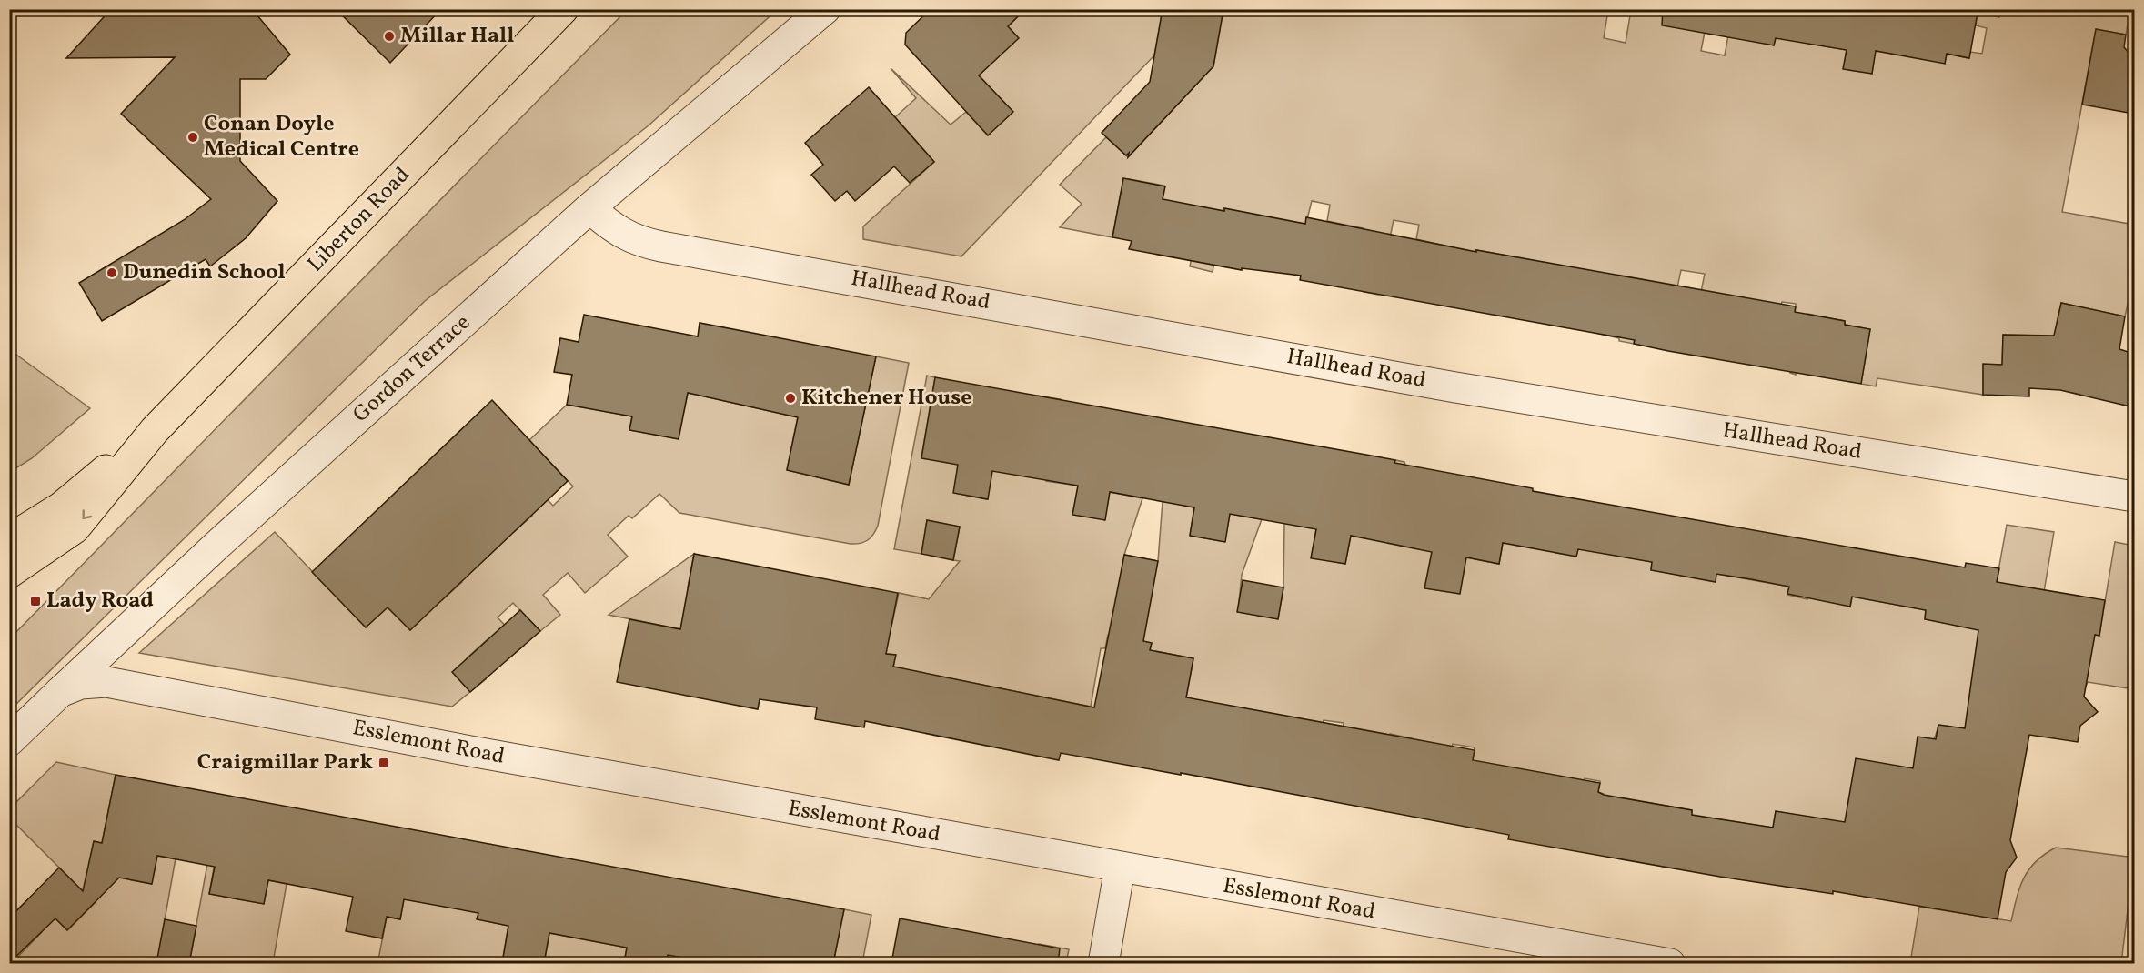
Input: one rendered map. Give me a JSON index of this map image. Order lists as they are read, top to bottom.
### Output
{
  "streets": {
    "main road": ["Liberton Road"],
    "street": ["Hallhead Road", "Gordon Terrace", "Esslemont Road"]
  },
  "crossings": [
    ["Hallhead Road", "Gordon Terrace"],
    ["Gordon Terrace", "Esslemont Road"]
  ],
  "places": {
    "other": [
      "Millar Hall",
      "Conan Doyle Medical Centre",
      "Dunedin School",
      "Kitchener House"
    ],
    "transit": ["Lady Road", "Craigmillar Park"]
  }
}
